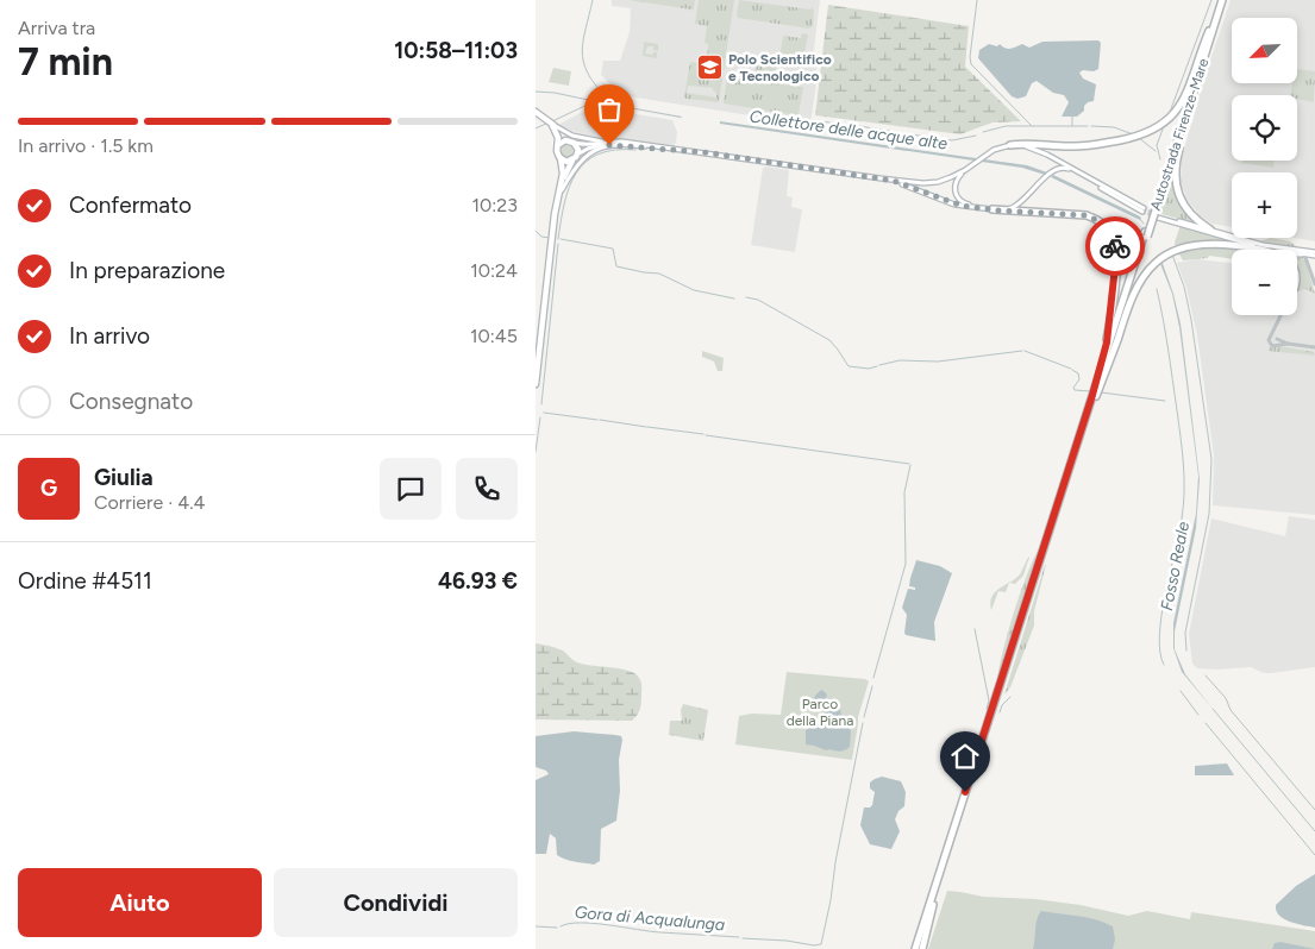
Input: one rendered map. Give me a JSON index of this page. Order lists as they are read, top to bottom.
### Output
{
  "streets": {
    "highway": ["Autostrada Firenze-Mare"]
  },
  "water": ["Collettore delle acque alte", "Fosso Reale", "Gora di Acqualunga"],
  "parks": ["Parco della Piana"],
  "places": {
    "school or university": ["Polo Scientifico e Tecnologico"]
  },
  "north": "bottom left",
  "page": {
    "heading": ["7 min", "Arriva tra", "10:58–11:03"],
    "panel": [
      "Giulia",
      "Corriere · 4.4",
      "Ordine #4511",
      "46.93 €"
    ],
    "map_buttons": ["+", "−"],
    "bar": "In arrivo · 1.5 km",
    "list": [
      ["Confermato", "10:23"],
      ["In preparazione", "10:24"],
      ["In arrivo", "10:45"],
      "Consegnato"
    ],
    "round": "G",
    "buttons": ["Aiuto", "Condividi"]
  }
}
